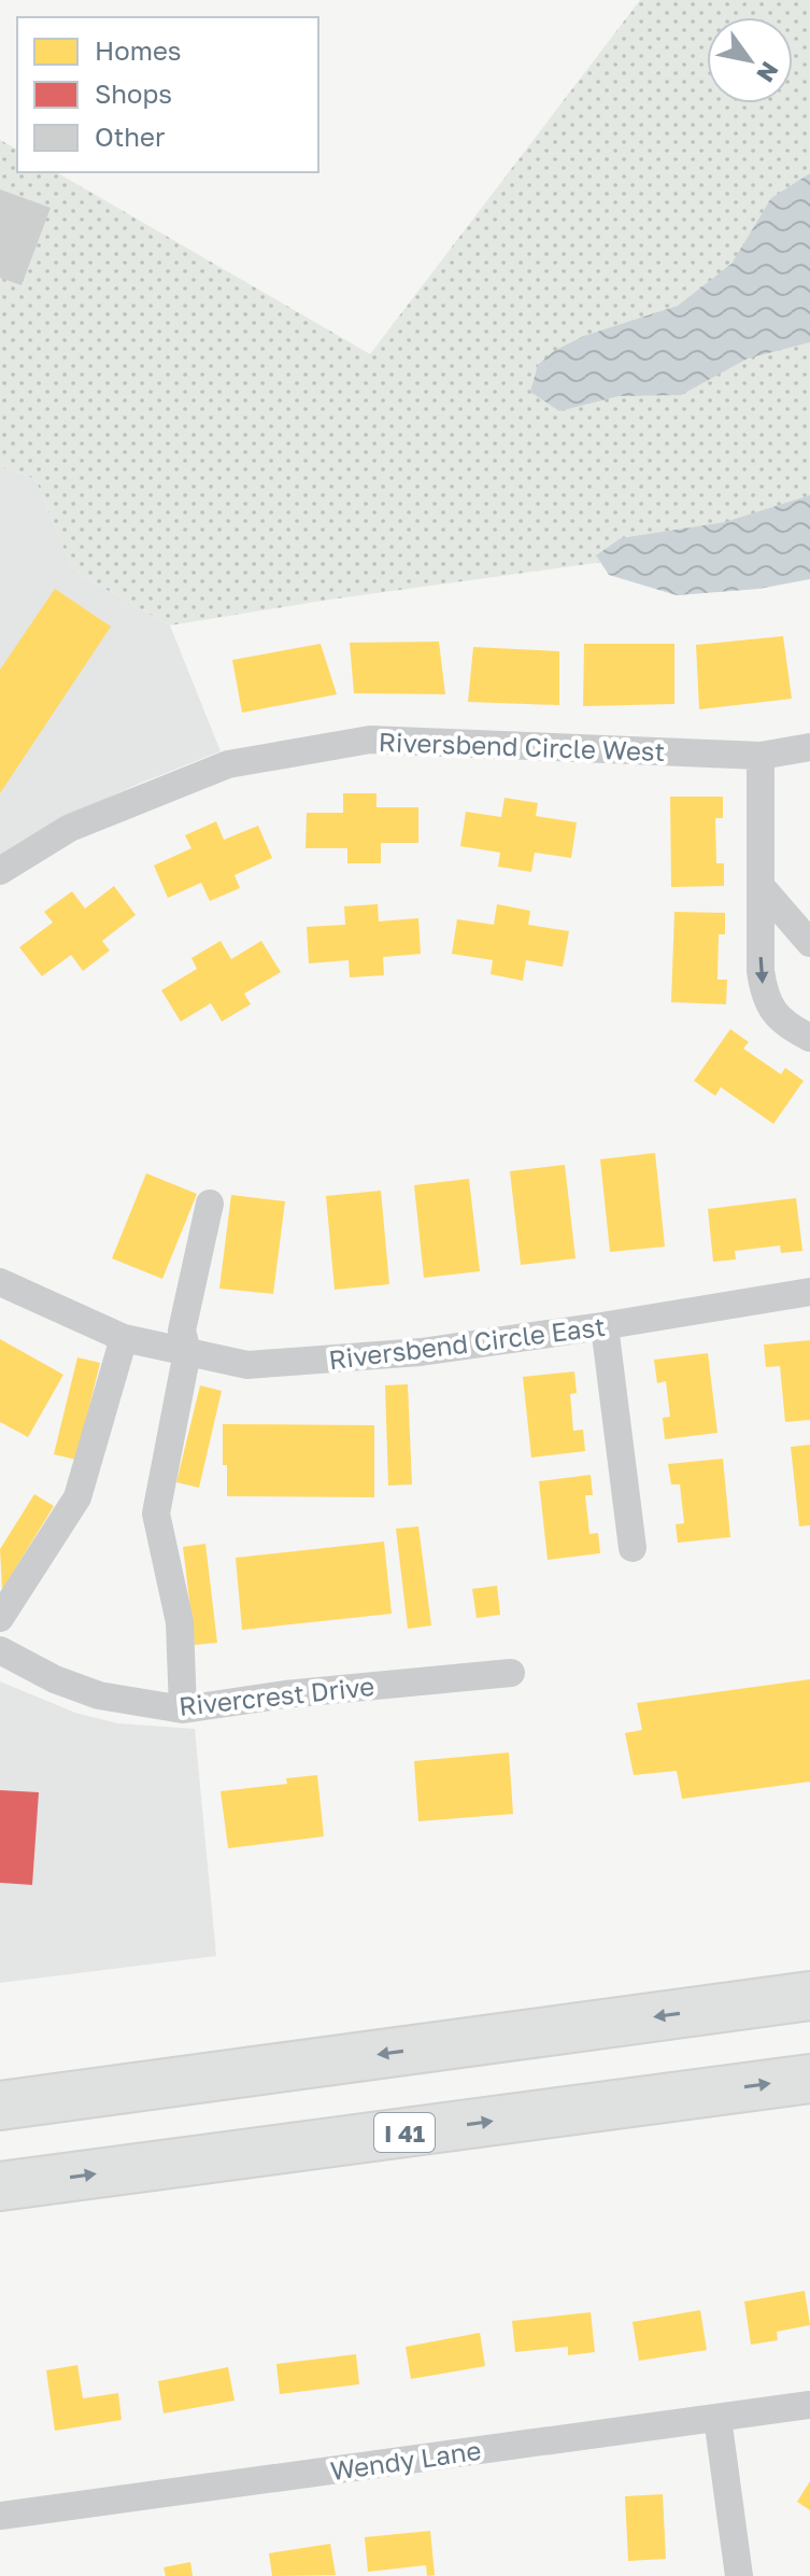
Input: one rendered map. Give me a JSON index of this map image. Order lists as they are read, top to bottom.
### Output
{
  "streets": {
    "highway": ["I 41"],
    "street": [
      "Riversbend Circle West",
      "Riversbend Circle East",
      "Rivercrest Drive",
      "Wendy Lane"
    ]
  },
  "legend": ["Homes", "Shops", "Other"],
  "north": "bottom right"
}
